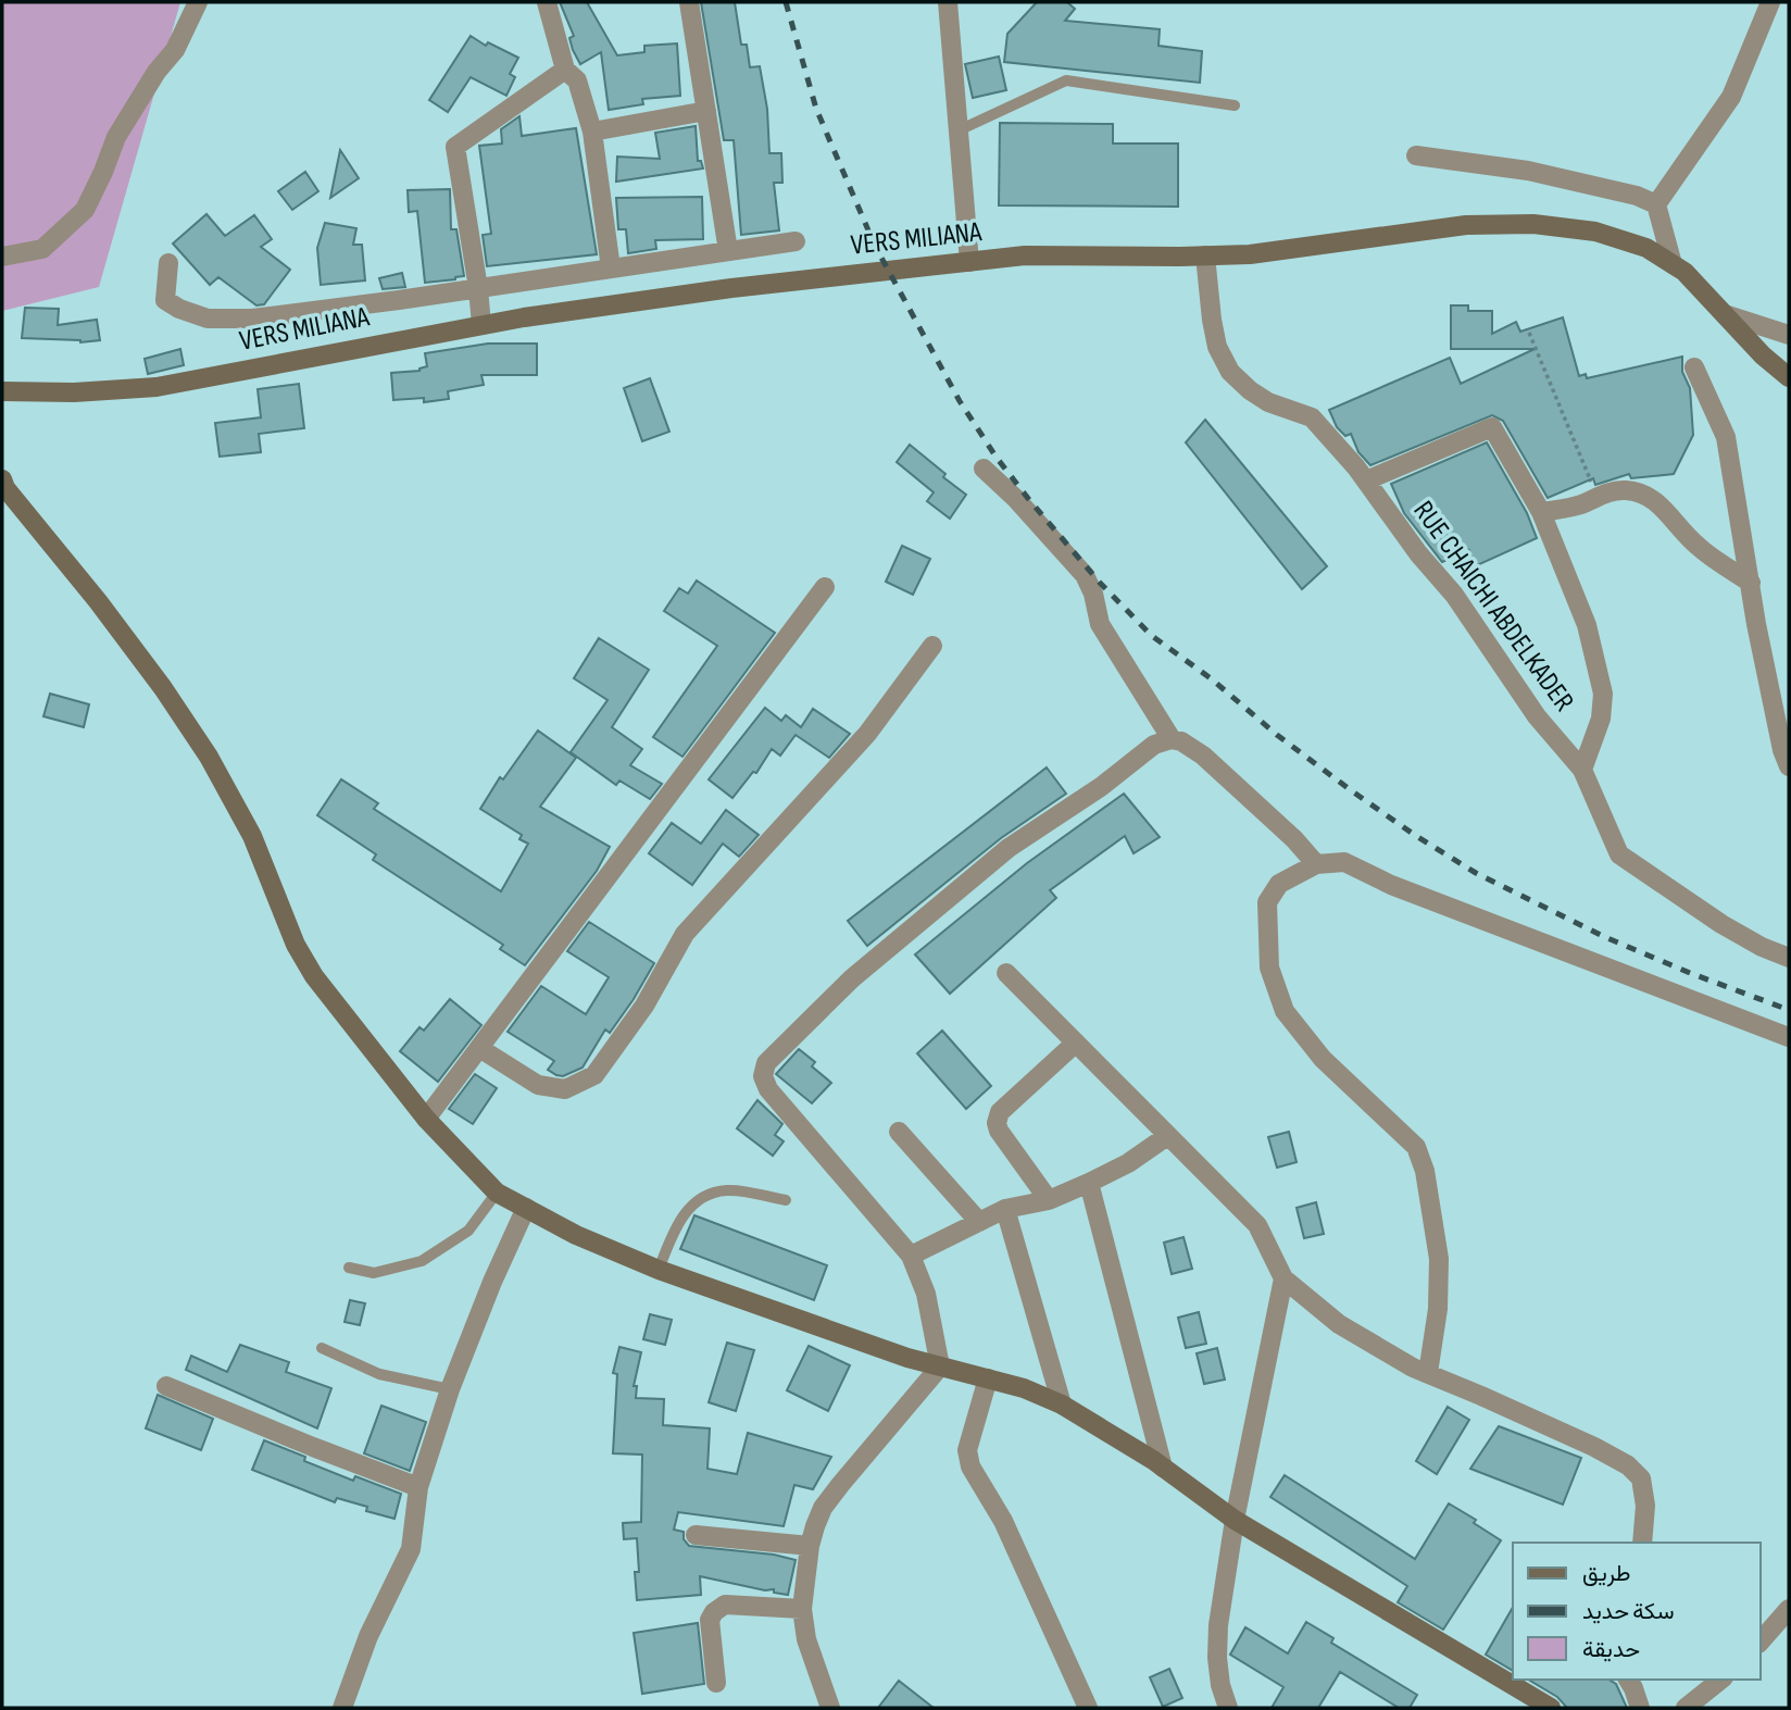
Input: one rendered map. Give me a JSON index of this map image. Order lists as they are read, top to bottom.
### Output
{
  "streets": {
    "street": ["VERS MILIANA", "RUE CHAICHI ABDELKADER"]
  },
  "crossings": [
    ["VERS MILIANA", "RUE CHAICHI ABDELKADER"]
  ],
  "legend": ["طريق", "سكة حديد", "حديقة"]
}
